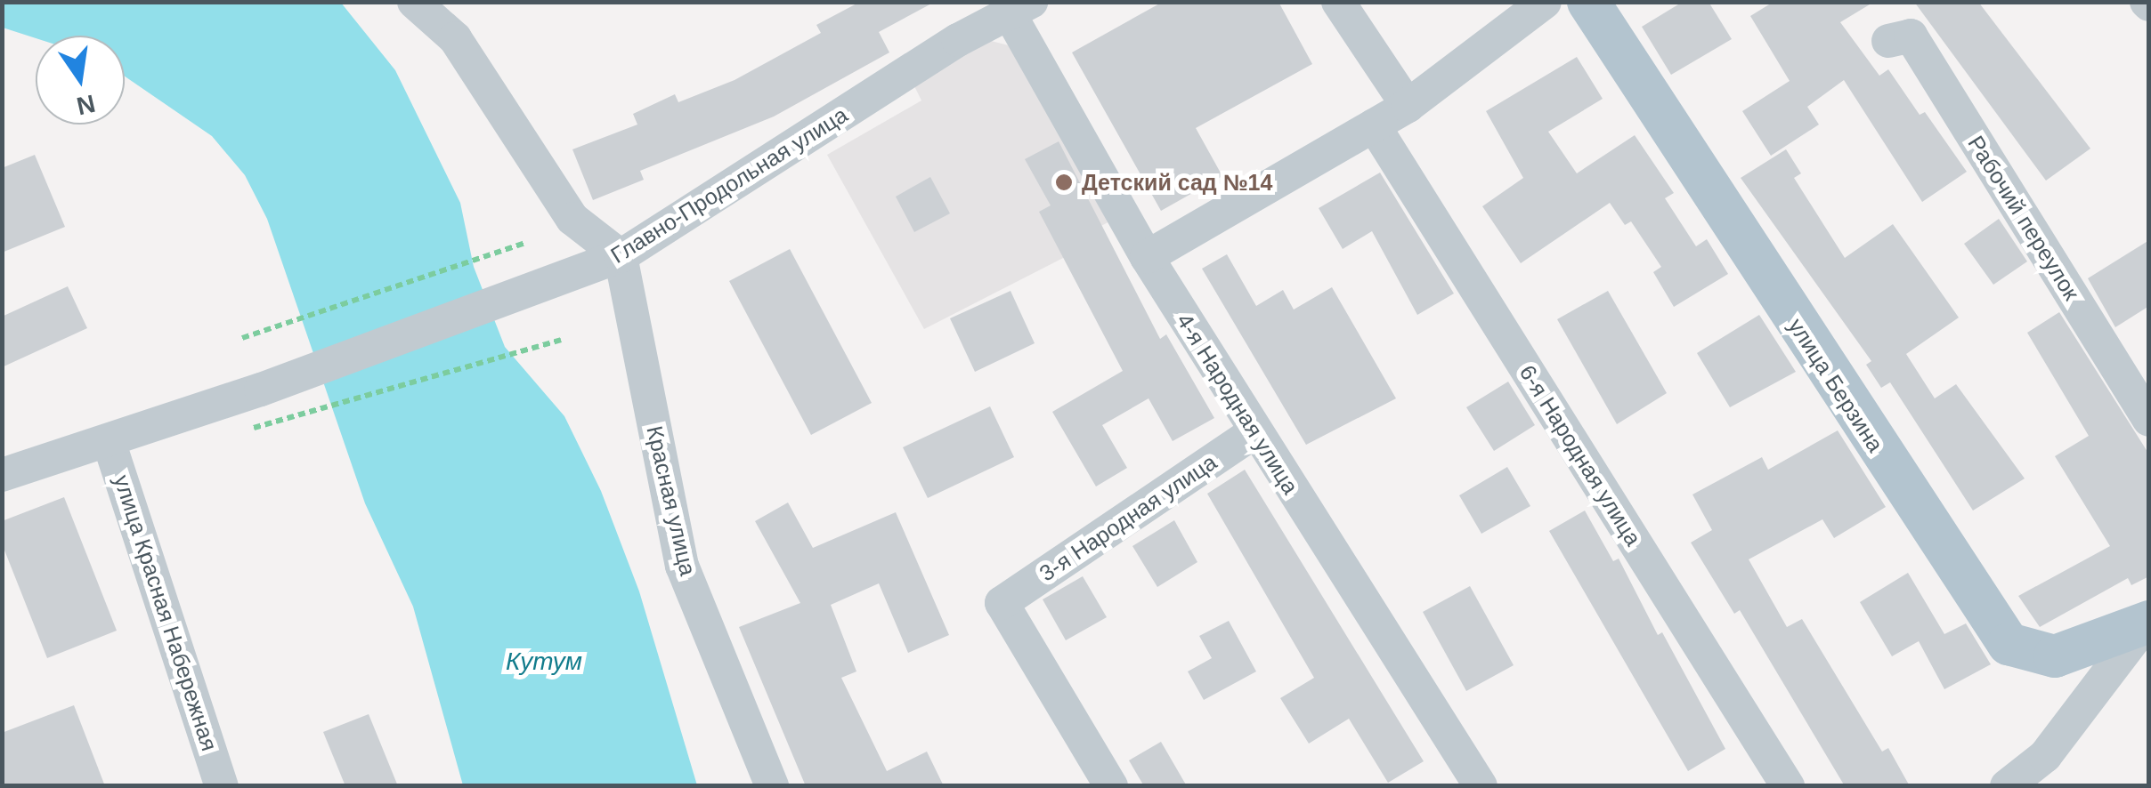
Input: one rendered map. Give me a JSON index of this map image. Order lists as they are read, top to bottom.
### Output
{
  "streets": {
    "main road": ["улица Берзина"],
    "street": [
      "Главно-Продольная улица",
      "Рабочий переулок",
      "4-я Народная улица",
      "6-я Народная улица",
      "Красная улица",
      "3-я Народная улица",
      "улица Красная Набережная"
    ]
  },
  "crossings": [
    ["Главно-Продольная улица", "4-я Народная улица"],
    ["Главно-Продольная улица", "Красная улица"],
    ["Главно-Продольная улица", "улица Красная Набережная"],
    ["4-я Народная улица", "3-я Народная улица"]
  ],
  "water": ["Кутум"],
  "places": ["Детский сад №14"],
  "north": "bottom"
}
